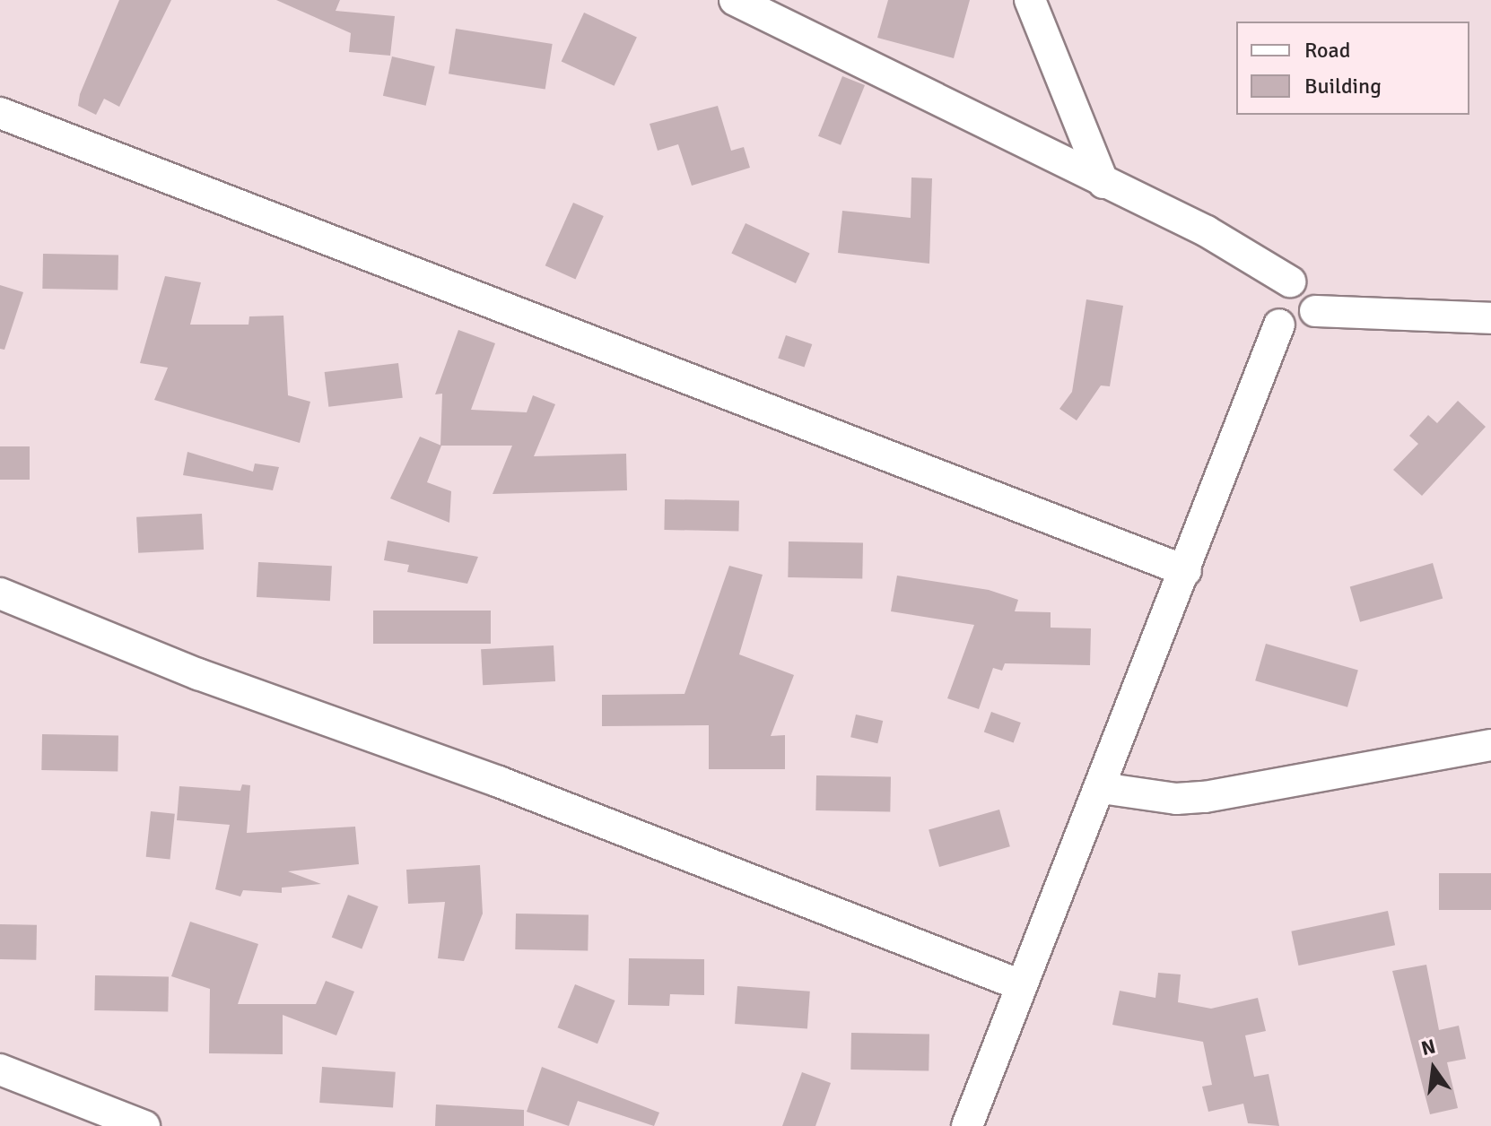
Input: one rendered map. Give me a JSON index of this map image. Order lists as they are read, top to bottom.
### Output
{
  "legend": ["Road", "Building"],
  "north": "top"
}
